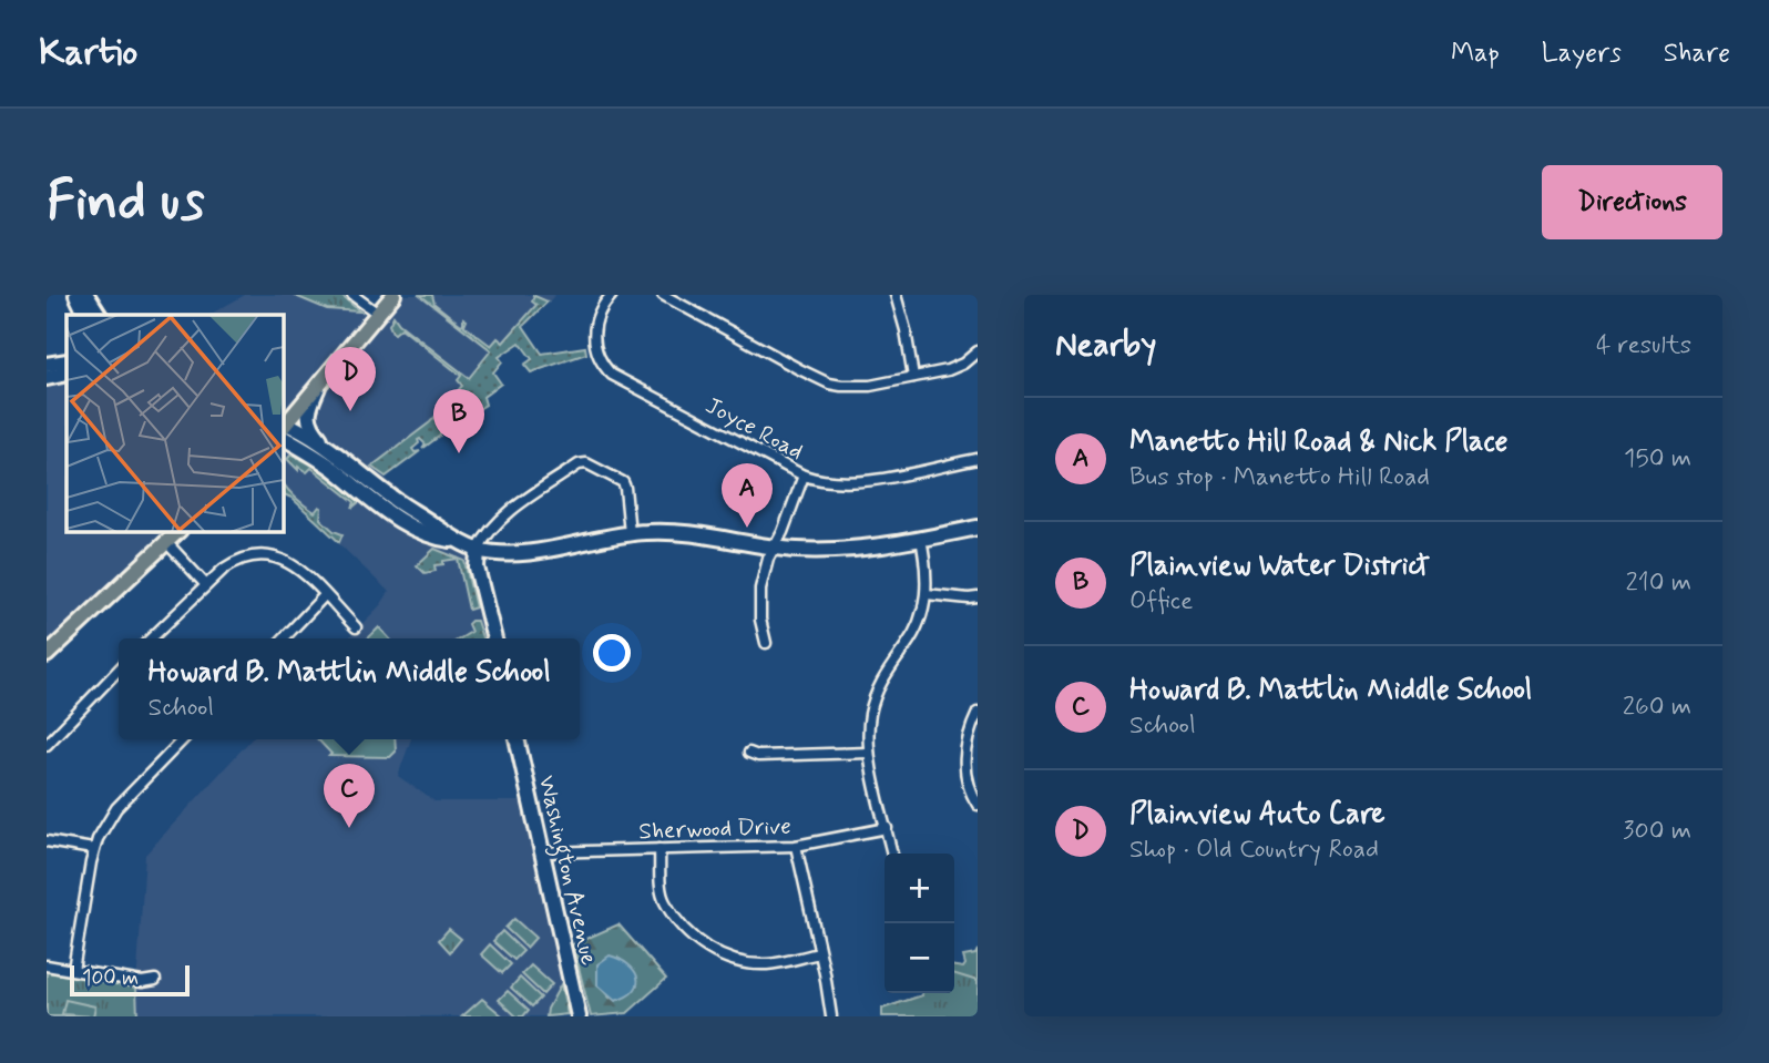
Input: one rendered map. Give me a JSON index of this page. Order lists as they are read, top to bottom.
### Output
{
  "streets": {
    "main road": ["Washington Avenue"],
    "street": ["Joyce Road", "Sherwood Drive"]
  },
  "crossings": [
    ["Sherwood Drive", "Washington Avenue"]
  ],
  "scale_bar": "100 m",
  "page": {
    "header": "Kartio",
    "nav": ["Map", "Layers", "Share"],
    "buttons": "Directions",
    "title": "Find us",
    "heading": ["Nearby", "4 results"],
    "pins": [
      "D",
      "B",
      "A",
      "C"
    ],
    "list": [
      {
        "mark": "A",
        "name": "Manetto Hill Road & Nick Place",
        "note": "Bus stop · Manetto Hill Road",
        "value": "150 m"
      },
      {
        "mark": "B",
        "name": "Plainview Water District",
        "note": "Office",
        "value": "210 m"
      },
      {
        "mark": "C",
        "name": "Howard B. Mattlin Middle School",
        "note": "School",
        "value": "260 m"
      },
      {
        "mark": "D",
        "name": "Plainview Auto Care",
        "note": "Shop · Old Country Road",
        "value": "300 m"
      }
    ],
    "popup": ["Howard B. Mattlin Middle School", "School"],
    "map_buttons": ["+", "−"],
    "scale": "100 m"
  }
}
